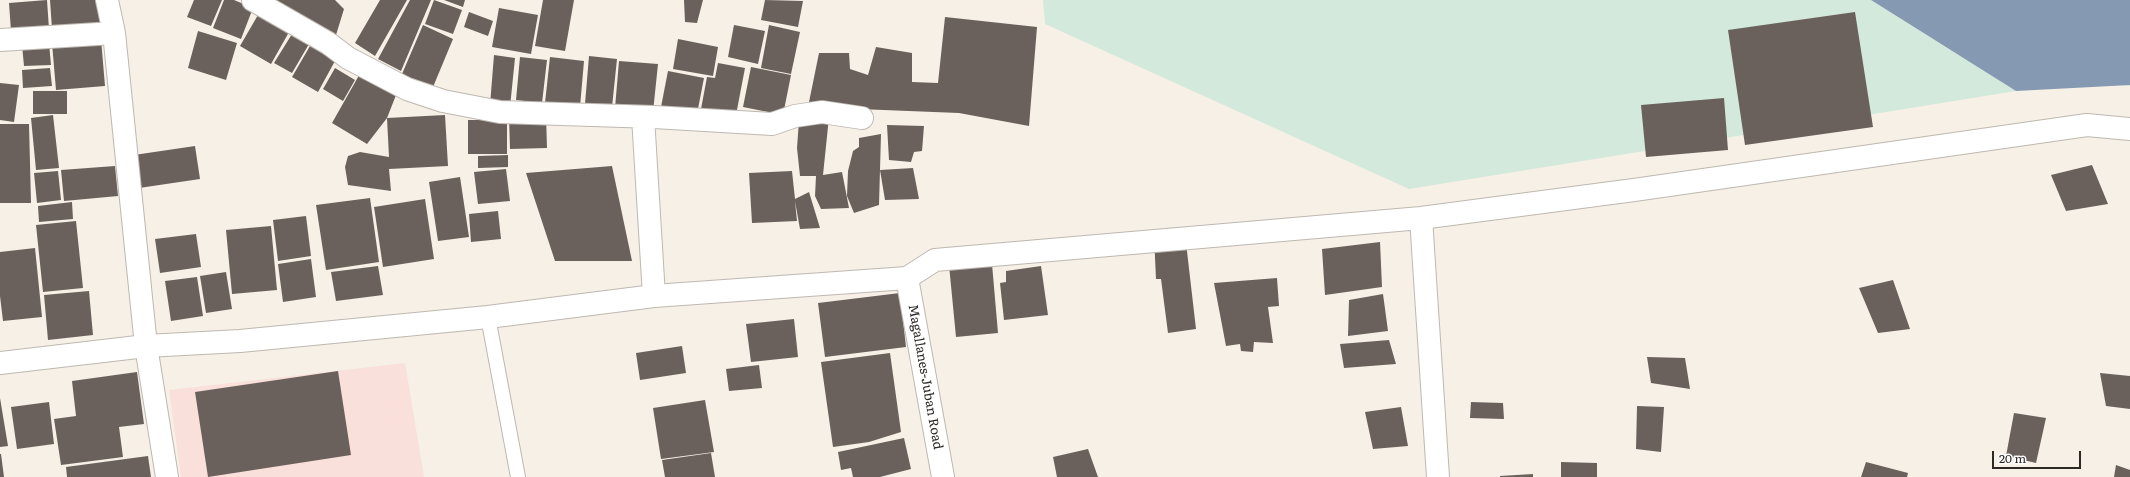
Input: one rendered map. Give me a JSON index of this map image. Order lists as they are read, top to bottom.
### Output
{
  "streets": {
    "street": ["Magallanes-Juban Road"]
  },
  "scale_bar": "20 m"
}
